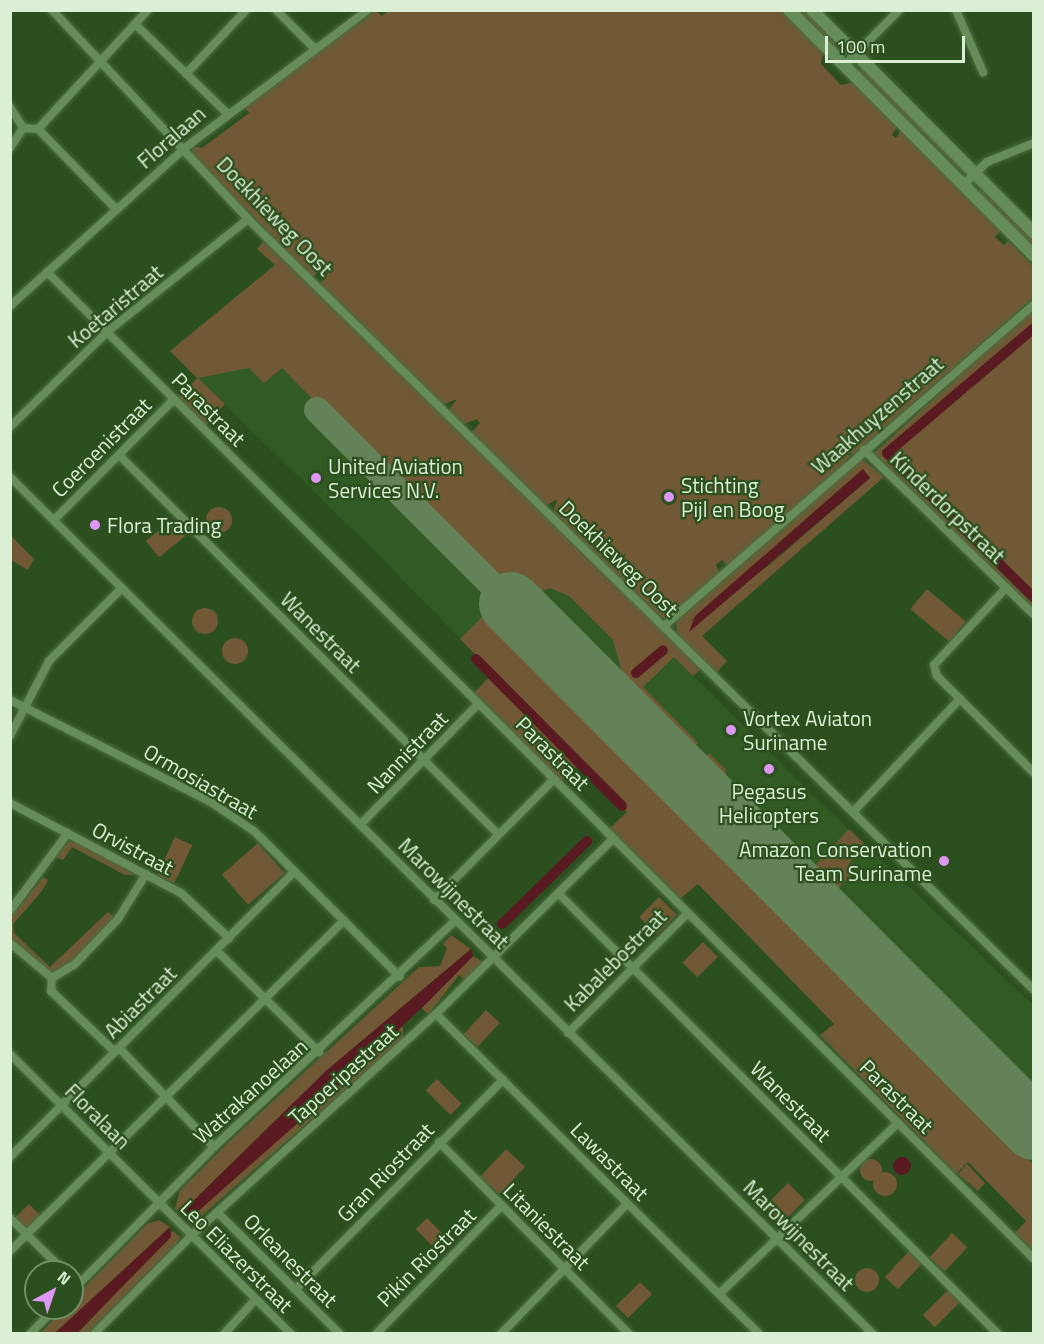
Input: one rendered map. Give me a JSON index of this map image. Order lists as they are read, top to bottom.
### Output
{
  "streets": {
    "street": [
      "Floralaan",
      "Doekhieweg Oost",
      "Koetaristraat",
      "Parastraat",
      "Waakhuyzenstraat",
      "Coeroenistraat",
      "Kinderdorpstraat",
      "Wanestraat",
      "Nannistraat",
      "Ormosiastraat",
      "Orvistraat",
      "Marowijnestraat",
      "Kabalebostraat",
      "Abiastraat",
      "Tapoeripastraat",
      "Watrakanoelaan",
      "Lawastraat",
      "Gran Riostraat",
      "Litaniestraat",
      "Leo Eliazerstraat",
      "Pikin Riostraat",
      "Orleanestraat"
    ]
  },
  "crossings": [
    ["Floralaan", "Doekhieweg Oost"],
    ["Floralaan", "Parastraat"],
    ["Floralaan", "Abiastraat"],
    ["Floralaan", "Watrakanoelaan"],
    ["Floralaan", "Leo Eliazerstraat"],
    ["Doekhieweg Oost", "Koetaristraat"],
    ["Doekhieweg Oost", "Waakhuyzenstraat"],
    ["Koetaristraat", "Parastraat"],
    ["Parastraat", "Coeroenistraat"],
    ["Parastraat", "Nannistraat"],
    ["Parastraat", "Kabalebostraat"],
    ["Parastraat", "Tapoeripastraat"],
    ["Waakhuyzenstraat", "Kinderdorpstraat"],
    ["Coeroenistraat", "Wanestraat"],
    ["Coeroenistraat", "Marowijnestraat"],
    ["Wanestraat", "Nannistraat"],
    ["Wanestraat", "Kabalebostraat"],
    ["Wanestraat", "Tapoeripastraat"],
    ["Nannistraat", "Marowijnestraat"],
    ["Ormosiastraat", "Abiastraat"],
    ["Ormosiastraat", "Watrakanoelaan"],
    ["Orvistraat", "Abiastraat"],
    ["Marowijnestraat", "Kabalebostraat"],
    ["Marowijnestraat", "Tapoeripastraat"],
    ["Marowijnestraat", "Watrakanoelaan"],
    ["Tapoeripastraat", "Lawastraat"],
    ["Tapoeripastraat", "Leo Eliazerstraat"],
    ["Tapoeripastraat", "Orleanestraat"],
    ["Watrakanoelaan", "Leo Eliazerstraat"],
    ["Lawastraat", "Gran Riostraat"],
    ["Gran Riostraat", "Litaniestraat"],
    ["Gran Riostraat", "Orleanestraat"],
    ["Litaniestraat", "Pikin Riostraat"]
  ],
  "places": [
    "United Aviation Services N.V.",
    "Stichting Pijl en Boog",
    "Flora Trading",
    "Vortex Aviaton Suriname",
    "Pegasus Helicopters",
    "Amazon Conservation Team Suriname"
  ],
  "scale_bar": "100 m",
  "north": "top right"
}
